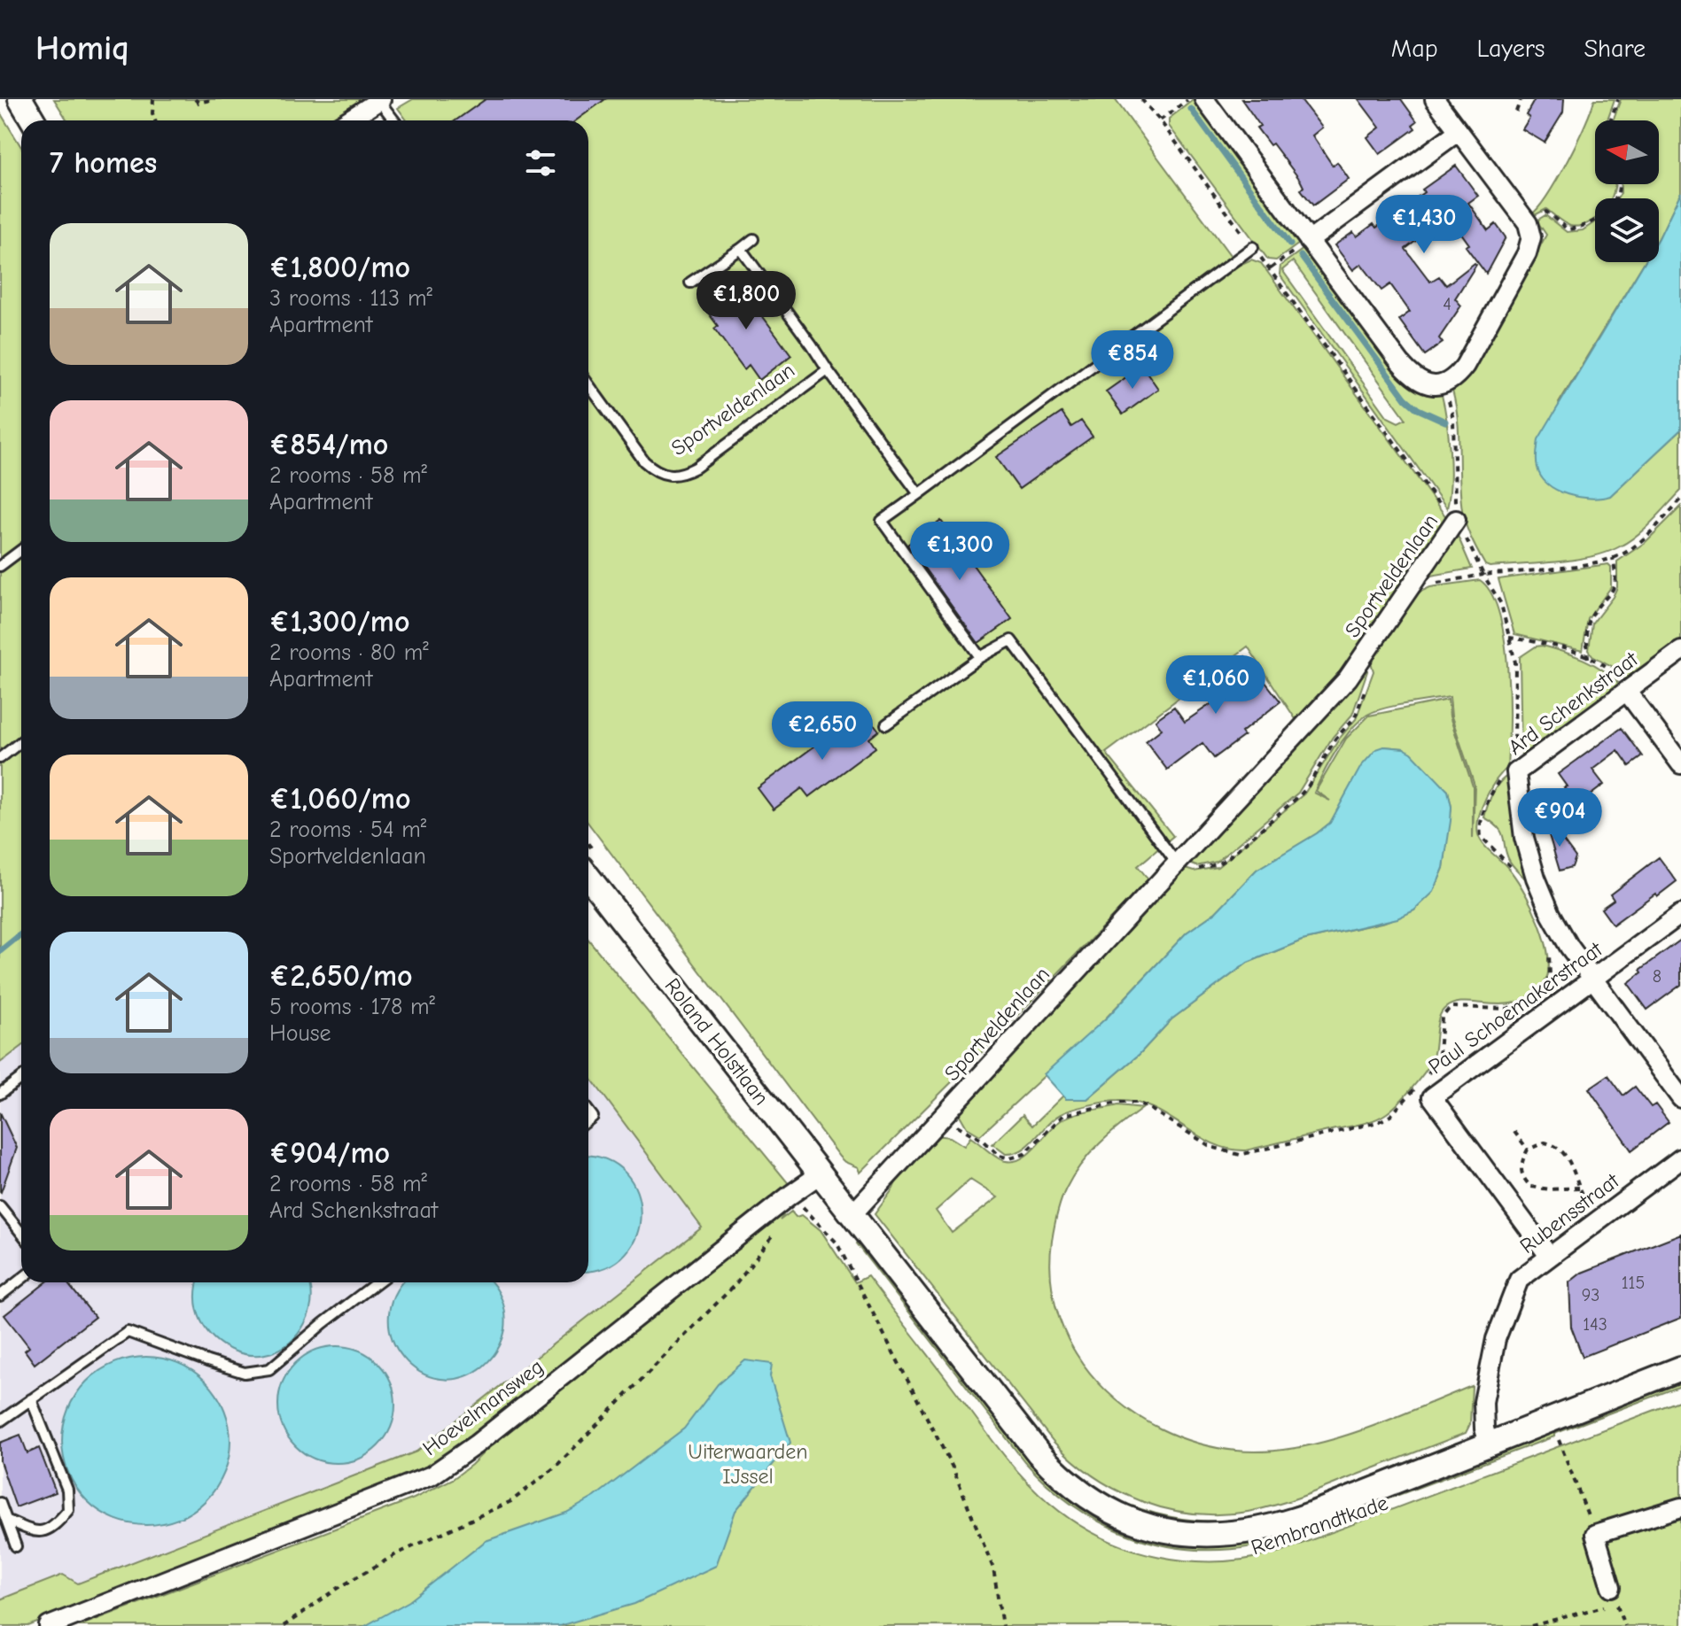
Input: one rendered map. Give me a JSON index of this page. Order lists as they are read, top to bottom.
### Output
{
  "streets": {
    "street": [
      "Sportveldenlaan",
      "Ard Schenkstraat",
      "Paul Schoemakerstraat",
      "Roland Holstlaan",
      "Rubensstraat",
      "Hoevelmansweg",
      "Rembrandtkade"
    ]
  },
  "crossings": [
    ["Sportveldenlaan", "Ard Schenkstraat"],
    ["Sportveldenlaan", "Roland Holstlaan"],
    ["Sportveldenlaan", "Rembrandtkade"],
    ["Ard Schenkstraat", "Paul Schoemakerstraat"],
    ["Paul Schoemakerstraat", "Rubensstraat"],
    ["Roland Holstlaan", "Hoevelmansweg"],
    ["Roland Holstlaan", "Rembrandtkade"],
    ["Rubensstraat", "Rembrandtkade"]
  ],
  "parks": ["Uiterwaarden IJssel"],
  "house_numbers": [
    "4",
    "8",
    "115",
    "93",
    "143"
  ],
  "north": "left",
  "page": {
    "header": "Homiq",
    "nav": ["Map", "Layers", "Share"],
    "heading": "7 homes",
    "price": [
      "€1,430",
      "€1,800",
      "€854",
      "€1,300",
      "€1,060",
      "€2,650",
      "€904"
    ],
    "list": [
      {
        "name": "€1,800/mo",
        "note": "3 rooms · 113 m² · Apartment"
      },
      {
        "name": "€854/mo",
        "note": "2 rooms · 58 m² · Apartment"
      },
      {
        "name": "€1,300/mo",
        "note": "2 rooms · 80 m² · Apartment"
      },
      {
        "name": "€1,060/mo",
        "note": "2 rooms · 54 m² · Sportveldenlaan"
      },
      {
        "name": "€2,650/mo",
        "note": "5 rooms · 178 m² · House"
      },
      {
        "name": "€904/mo",
        "note": "2 rooms · 58 m² · Ard Schenkstraat"
      }
    ]
  }
}
